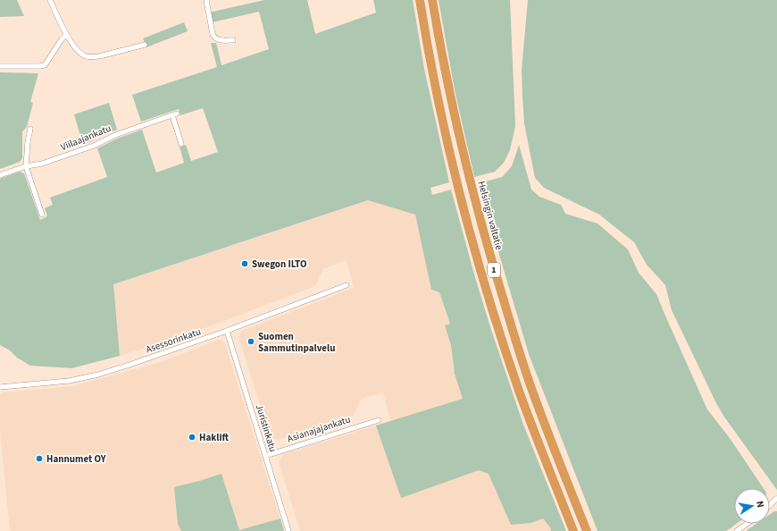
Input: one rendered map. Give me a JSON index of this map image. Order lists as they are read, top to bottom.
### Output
{
  "streets": {
    "highway": ["Helsingin valtatie", "1"],
    "street": [
      "Viilaajankatu",
      "Asessorinkatu",
      "Juristinkatu",
      "Asianajajankatu"
    ]
  },
  "crossings": [
    ["Asessorinkatu", "Juristinkatu"],
    ["Juristinkatu", "Asianajajankatu"]
  ],
  "places": [
    "Swegon ILTO",
    "Suomen Sammutinpalvelu",
    "Haklift",
    "Hannumet OY"
  ],
  "north": "right"
}
